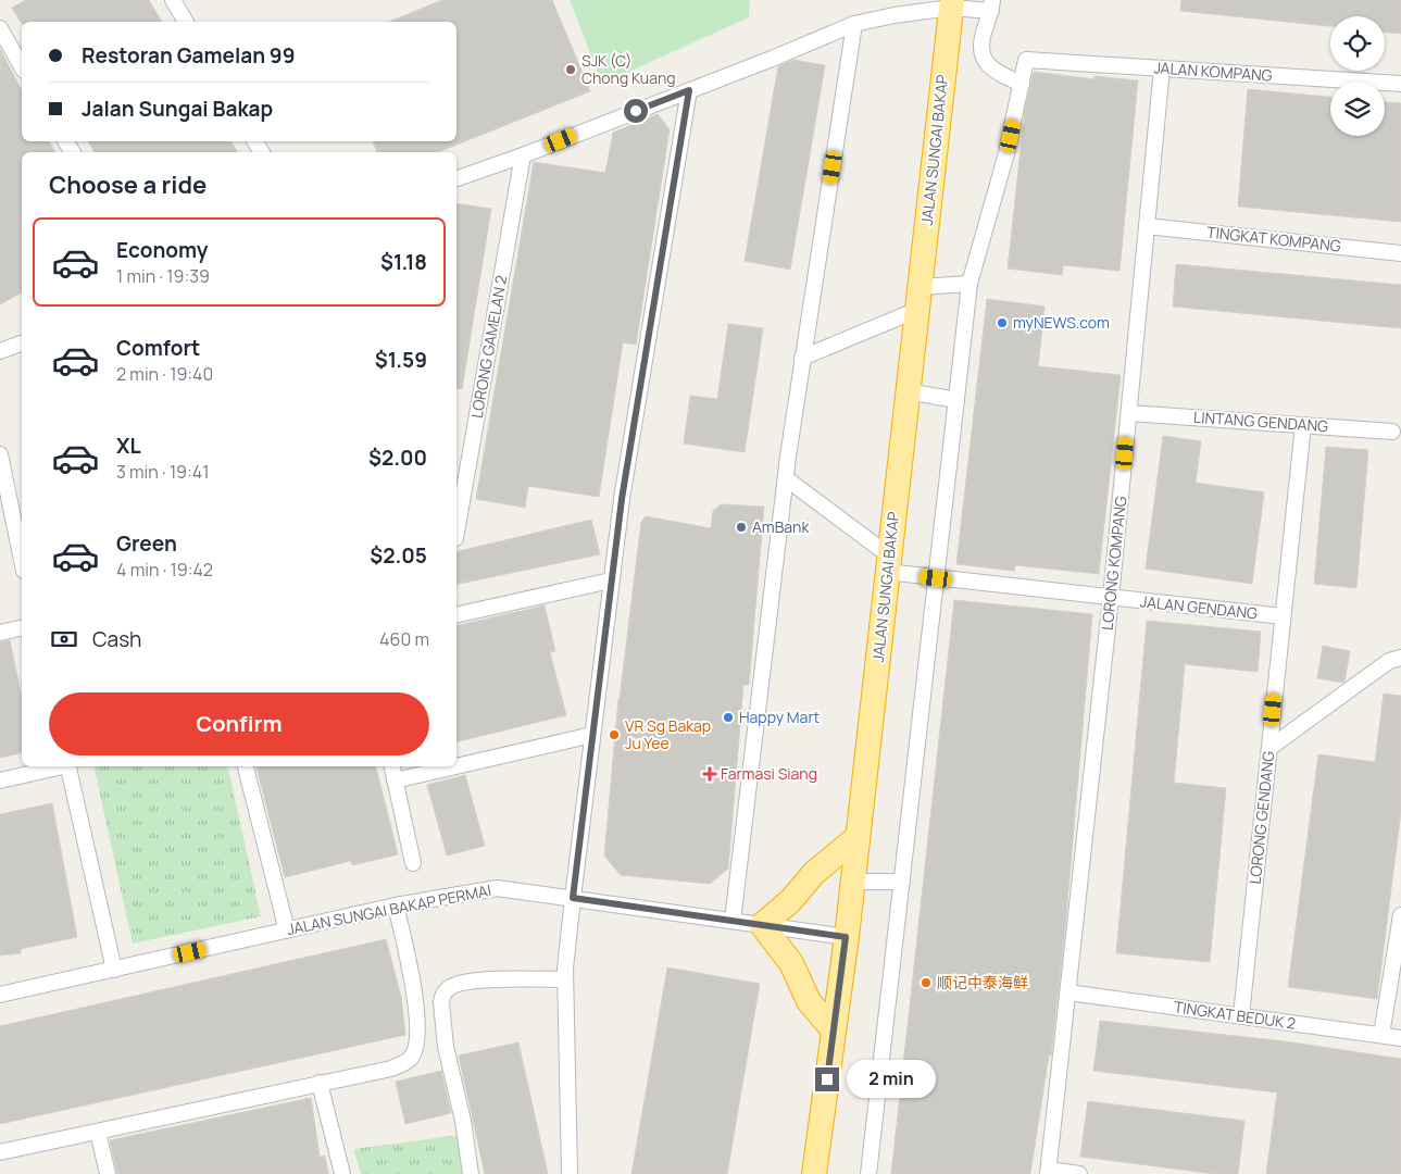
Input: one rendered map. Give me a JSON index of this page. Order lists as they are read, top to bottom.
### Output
{
  "streets": {
    "highway": ["JALAN SUNGAI BAKAP"],
    "street": [
      "JALAN KOMPANG",
      "TINGKAT KOMPANG",
      "LORONG GAMELAN 2",
      "LINTANG GENDANG",
      "LORONG KOMPANG",
      "JALAN GENDANG",
      "LORONG GENDANG",
      "JALAN SUNGAI BAKAP PERMAI",
      "TINGKAT BEDUK 2"
    ]
  },
  "crossings": [
    ["JALAN KOMPANG", "LORONG KOMPANG"],
    ["JALAN SUNGAI BAKAP", "JALAN GENDANG"],
    ["JALAN SUNGAI BAKAP", "JALAN SUNGAI BAKAP PERMAI"],
    ["TINGKAT KOMPANG", "LORONG KOMPANG"],
    ["LINTANG GENDANG", "LORONG KOMPANG"],
    ["LINTANG GENDANG", "LORONG GENDANG"],
    ["LORONG KOMPANG", "JALAN GENDANG"],
    ["LORONG KOMPANG", "TINGKAT BEDUK 2"],
    ["JALAN GENDANG", "LORONG GENDANG"],
    ["LORONG GENDANG", "TINGKAT BEDUK 2"]
  ],
  "places": {
    "other": [
      "SJK (C) Chong Kuang",
      "myNEWS.com",
      "AmBank",
      "Happy Mart",
      "VR Sg Bakap Ju Yee",
      "顺记中泰海鲜"
    ],
    "health": ["Farmasi Siang"]
  },
  "page": {
    "banner": ["Restoran Gamelan 99", "Jalan Sungai Bakap"],
    "heading": "Choose a ride",
    "list": [
      {
        "name": "Economy",
        "note": "1 min · 19:39",
        "value": "$1.18"
      },
      {
        "name": "Comfort",
        "note": "2 min · 19:40",
        "value": "$1.59"
      },
      {
        "name": "XL",
        "note": "3 min · 19:41",
        "value": "$2.00"
      },
      {
        "name": "Green",
        "note": "4 min · 19:42",
        "value": "$2.05"
      }
    ],
    "pay": ["Cash", "460 m"],
    "buttons": "Confirm",
    "bubble": "2 min"
  }
}
